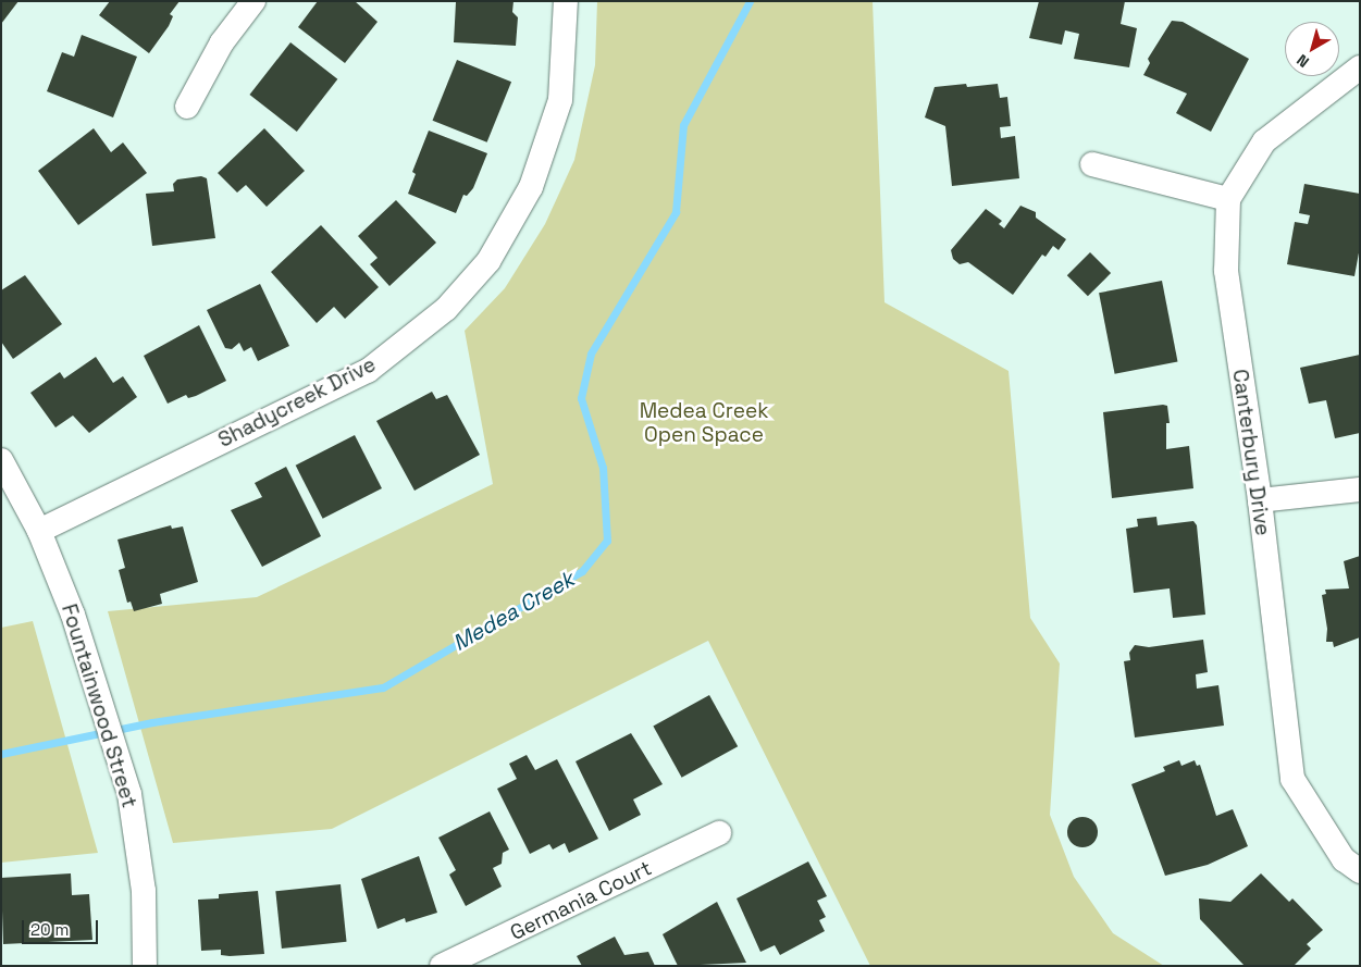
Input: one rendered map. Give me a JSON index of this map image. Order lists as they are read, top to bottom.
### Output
{
  "streets": {
    "street": [
      "Shadycreek Drive",
      "Canterbury Drive",
      "Fountainwood Street",
      "Germania Court"
    ]
  },
  "crossings": [
    ["Shadycreek Drive", "Fountainwood Street"]
  ],
  "water": ["Medea Creek"],
  "parks": ["Medea Creek Open Space"],
  "scale_bar": "20 m",
  "north": "bottom left"
}
